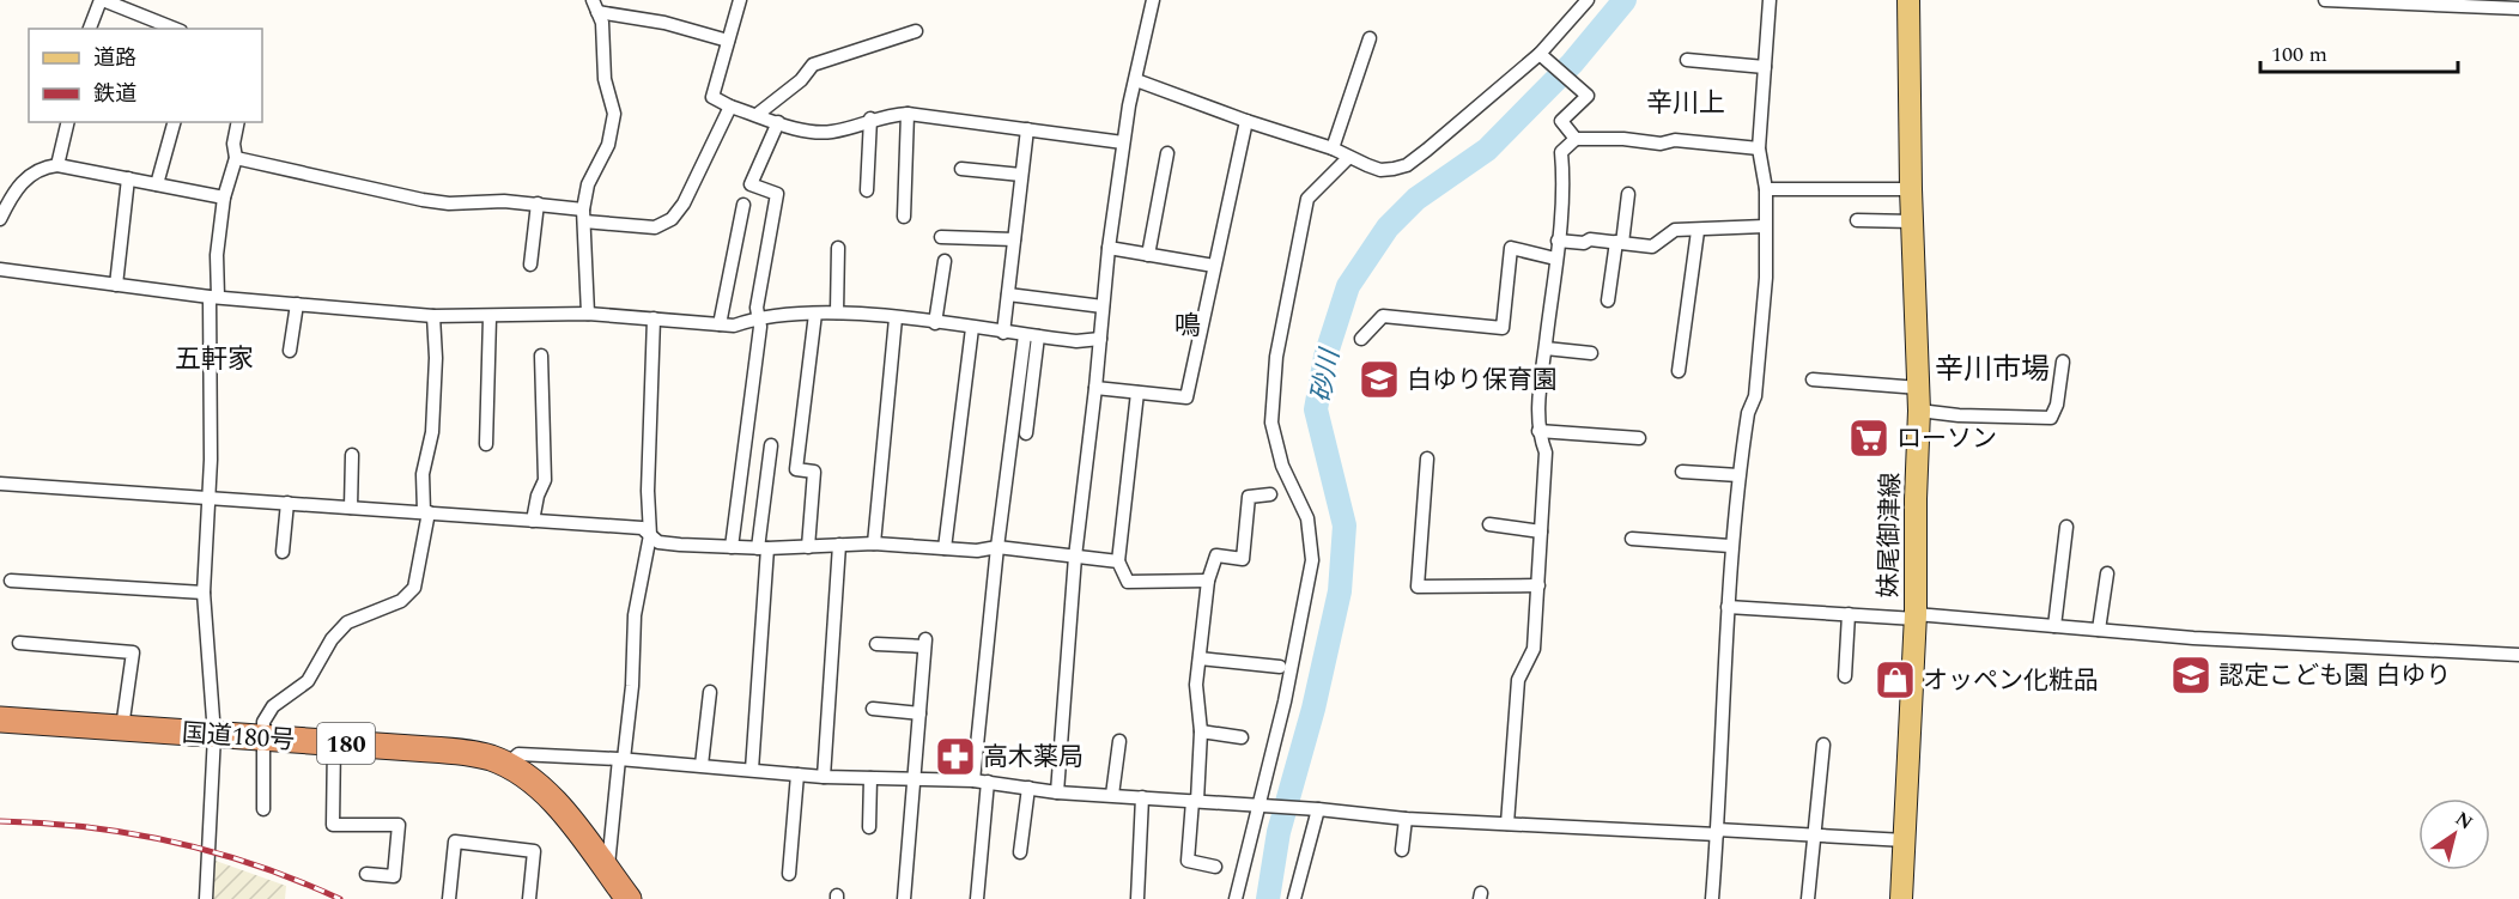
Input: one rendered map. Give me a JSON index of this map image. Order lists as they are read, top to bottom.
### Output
{
  "streets": {
    "highway": ["国道180号", "180"],
    "main road": ["妹尾御津線"]
  },
  "districts": [
    "辛川上",
    "鳴",
    "五軒家",
    "辛川市場"
  ],
  "water": ["砂川"],
  "places": {
    "school or university": ["白ゆり保育園", "認定こども園 白ゆり"],
    "supermarket": ["ローソン"],
    "shop": ["オッペン化粧品"],
    "pharmacy": ["高木薬局"]
  },
  "legend": ["道路", "鉄道"],
  "scale_bar": "100 m",
  "north": "top right"
}
